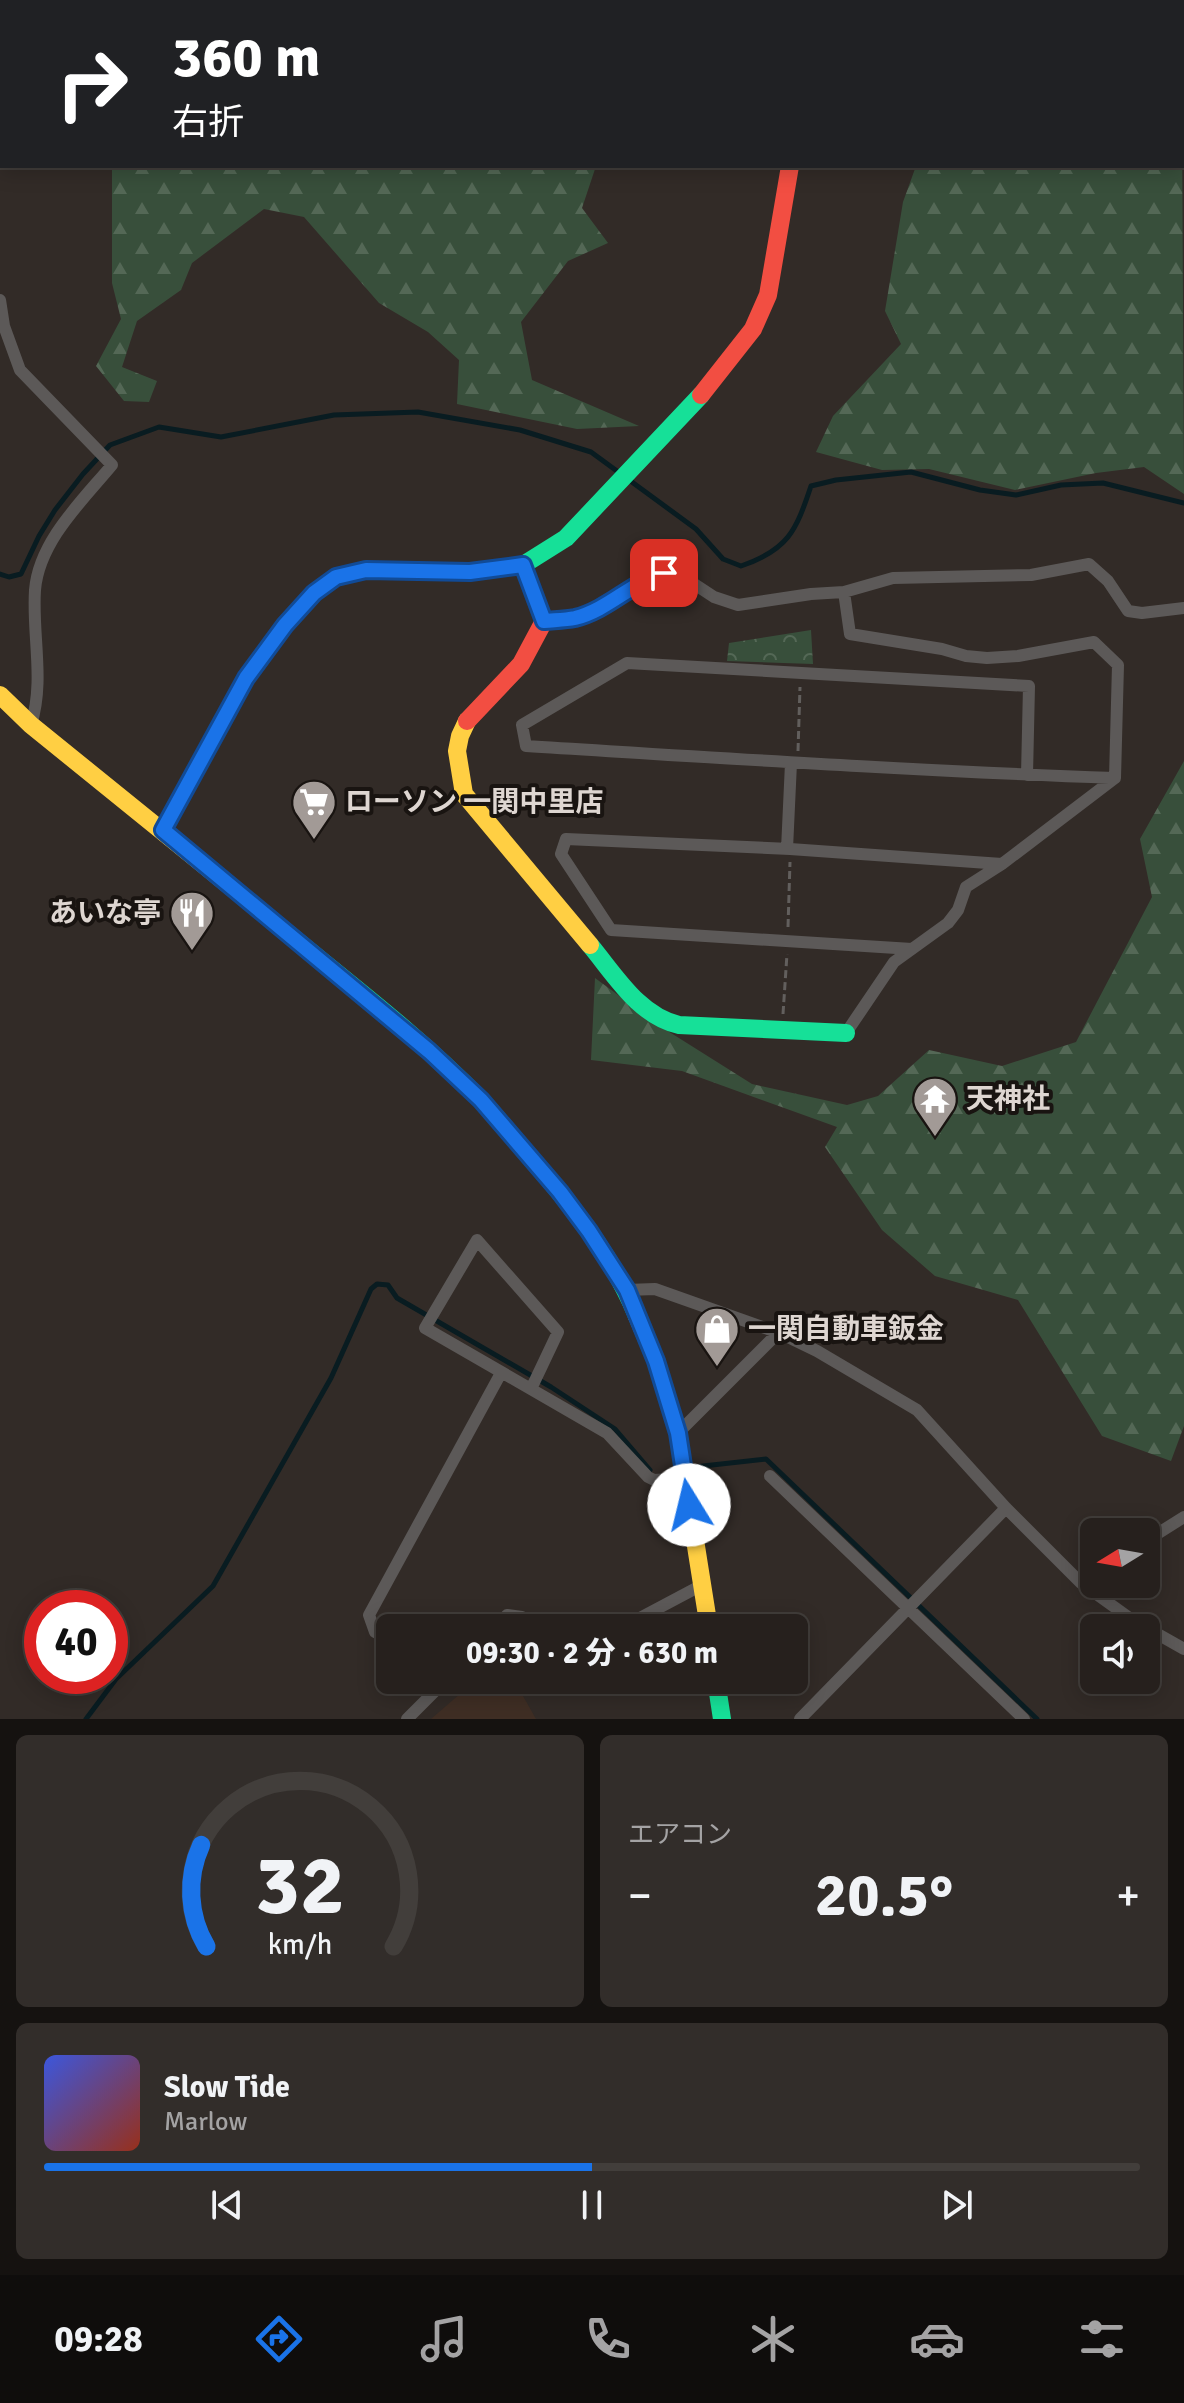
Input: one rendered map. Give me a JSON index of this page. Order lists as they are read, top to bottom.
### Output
{
  "places": {
    "supermarket": ["ローソン 一関中里店"],
    "restaurant": ["あいな亭"],
    "temple": ["天神社"],
    "shop": ["一関自動車鈑金"]
  },
  "north": "left",
  "page": {
    "turn": ["360 m", "右折"],
    "limit": "40",
    "trip": "09:30 · 2 分 · 630 m",
    "tile": "エアコン",
    "heat": ["−", "20.5°", "+"],
    "song": ["Slow Tide", "Marlow"],
    "tabs": "09:28",
    "gauge": ["32", "km/h"]
  }
}
